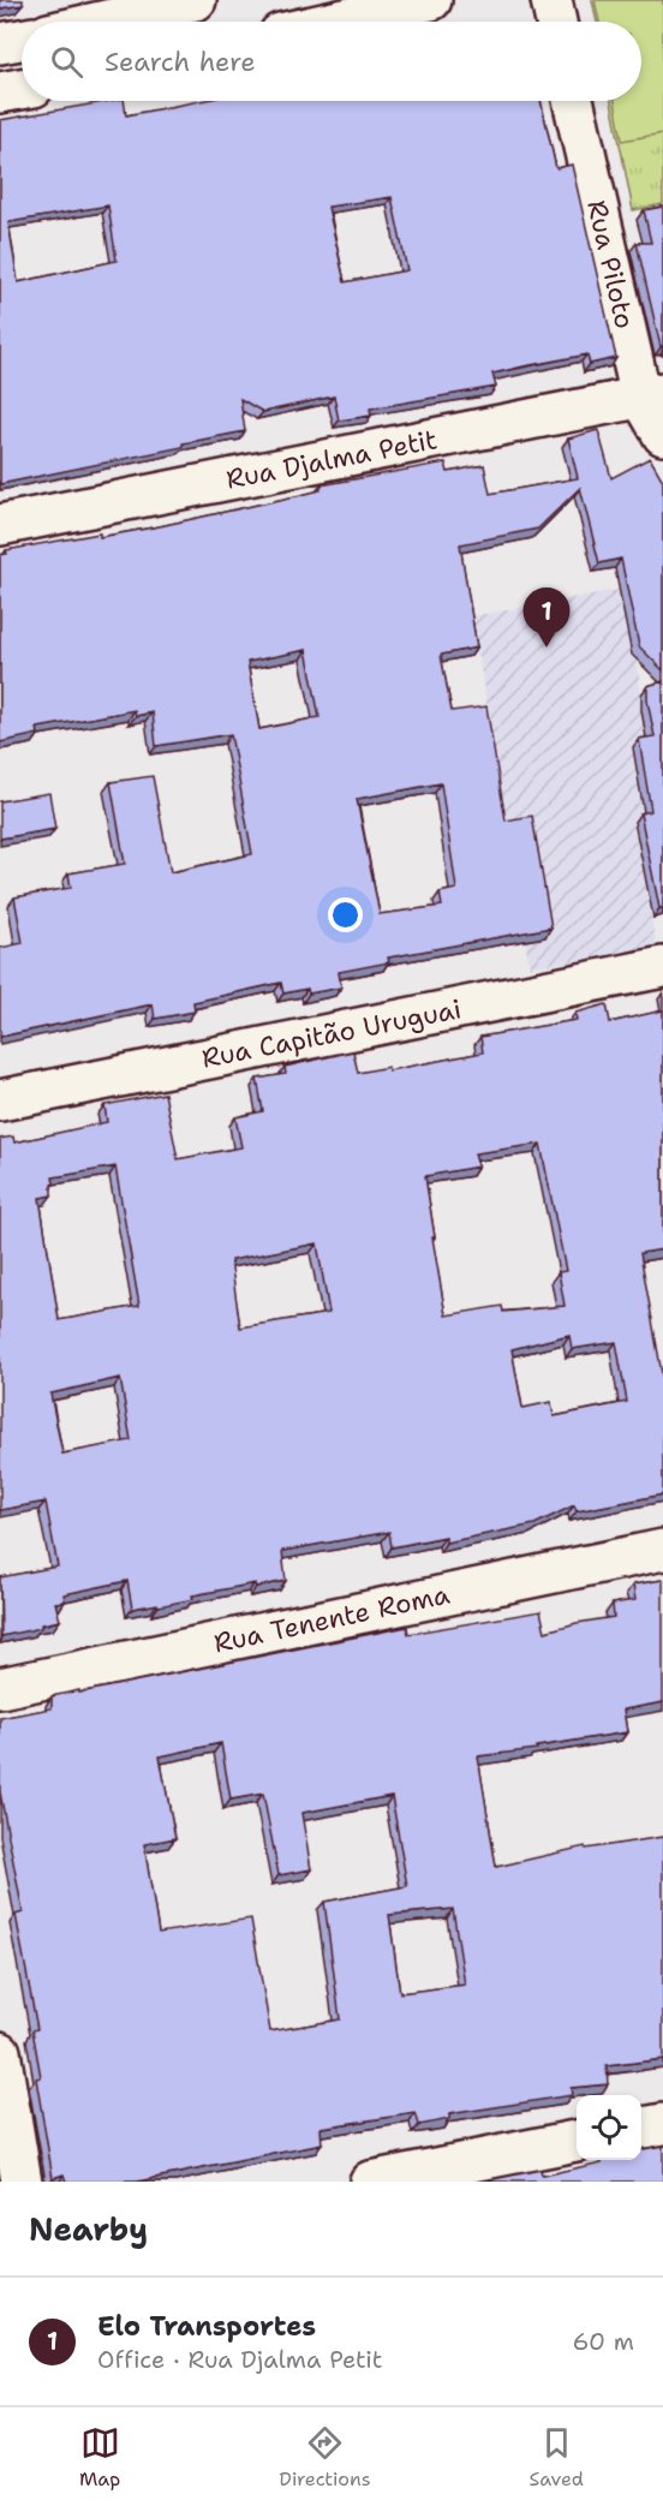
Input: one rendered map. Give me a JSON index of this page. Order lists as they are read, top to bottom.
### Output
{
  "streets": {
    "street": [
      "Rua Piloto",
      "Rua Djalma Petit",
      "Rua Capitão Uruguai",
      "Rua Tenente Roma"
    ]
  },
  "crossings": [
    ["Rua Piloto", "Rua Djalma Petit"]
  ],
  "page": {
    "search": "Search here",
    "pins": "1",
    "heading": "Nearby",
    "list": [
      {
        "mark": "1",
        "name": "Elo Transportes",
        "note": "Office · Rua Djalma Petit",
        "value": "60 m"
      }
    ],
    "nav": ["Map", "Directions", "Saved"]
  }
}
